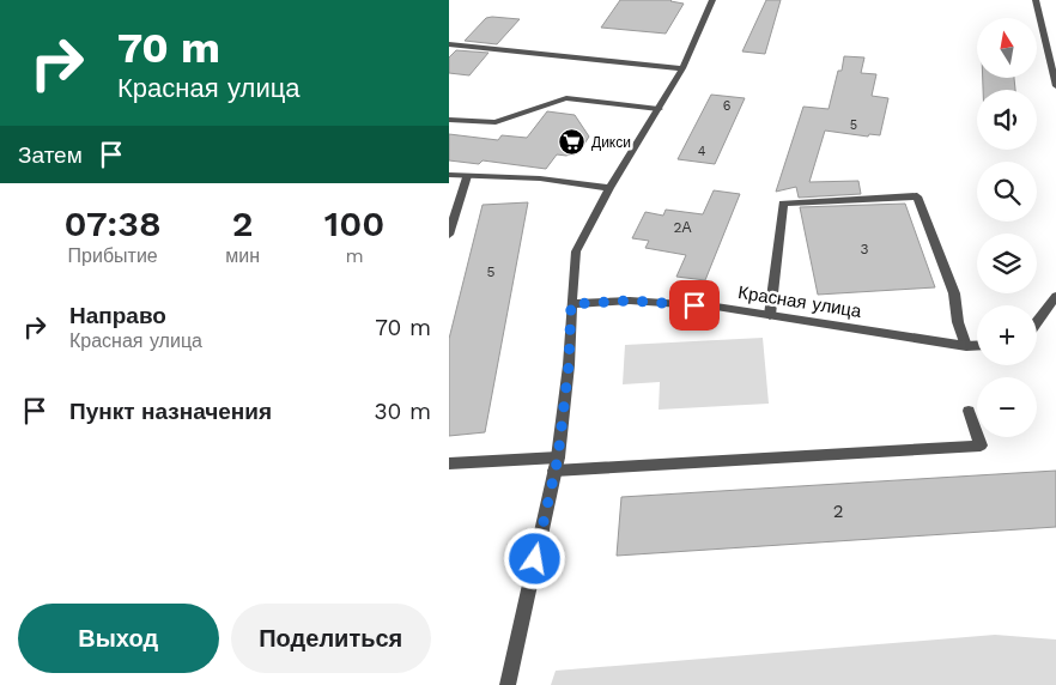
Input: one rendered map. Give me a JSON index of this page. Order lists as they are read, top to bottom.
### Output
{
  "streets": {
    "street": ["Красная улица"]
  },
  "places": {
    "supermarket": ["Дикси"]
  },
  "house_numbers": [
    "6",
    "5",
    "4",
    "2А",
    "3",
    "5",
    "2"
  ],
  "north": "top",
  "page": {
    "turn": ["70 m", "Красная улица"],
    "map_buttons": ["+", "−"],
    "then": "Затем",
    "eta": [
      "07:38",
      "Прибытие",
      "2",
      "мин",
      "100",
      "m"
    ],
    "list": [
      {
        "name": "Направо",
        "note": "Красная улица",
        "value": "70 m"
      },
      {
        "name": "Пункт назначения",
        "value": "30 m"
      }
    ],
    "buttons": ["Выход", "Поделиться"]
  }
}
